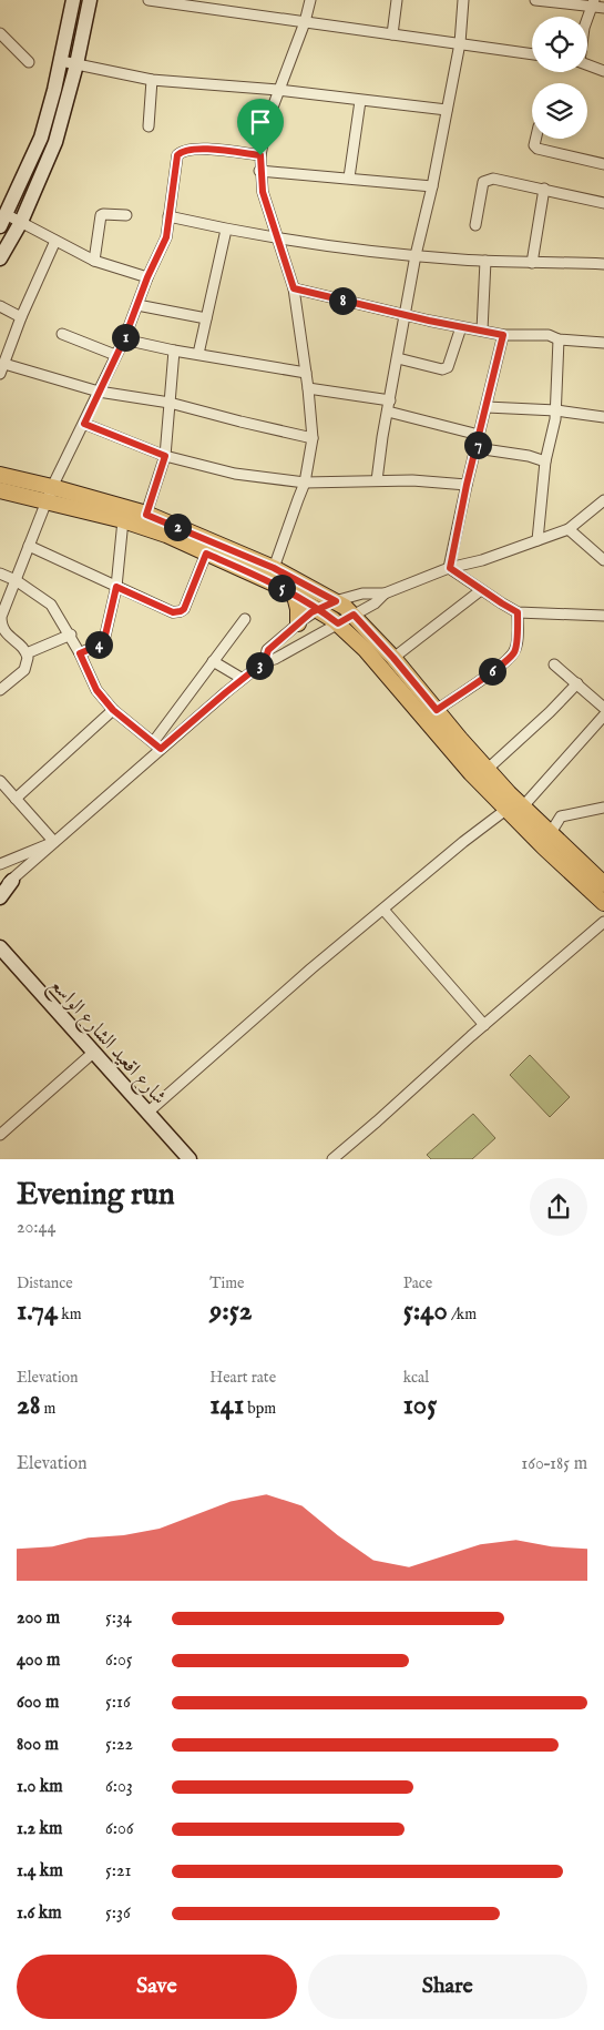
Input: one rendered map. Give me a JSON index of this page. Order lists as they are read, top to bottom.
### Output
{
  "streets": {
    "main road": ["شارع اقعيد الشارع الواسع"]
  },
  "page": {
    "pins": [
      "8",
      "1",
      "7",
      "2",
      "5",
      "4",
      "3",
      "6"
    ],
    "heading": ["Evening run", "20:44"],
    "stats": [
      ["Distance", "1.74 km"],
      ["Time", "9:52"],
      ["Pace", "5:40 /km"],
      ["Elevation", "28 m"],
      ["Heart rate", "141 bpm"],
      ["kcal", "105"]
    ],
    "chart": ["Elevation", "160–185 m"],
    "list": [
      {
        "name": "200 m",
        "note": "5:34"
      },
      {
        "name": "400 m",
        "note": "6:05"
      },
      {
        "name": "600 m",
        "note": "5:16"
      },
      {
        "name": "800 m",
        "note": "5:22"
      },
      {
        "name": "1.0 km",
        "note": "6:03"
      },
      {
        "name": "1.2 km",
        "note": "6:06"
      },
      {
        "name": "1.4 km",
        "note": "5:21"
      },
      {
        "name": "1.6 km",
        "note": "5:36"
      }
    ],
    "buttons": ["Save", "Share"]
  }
}
